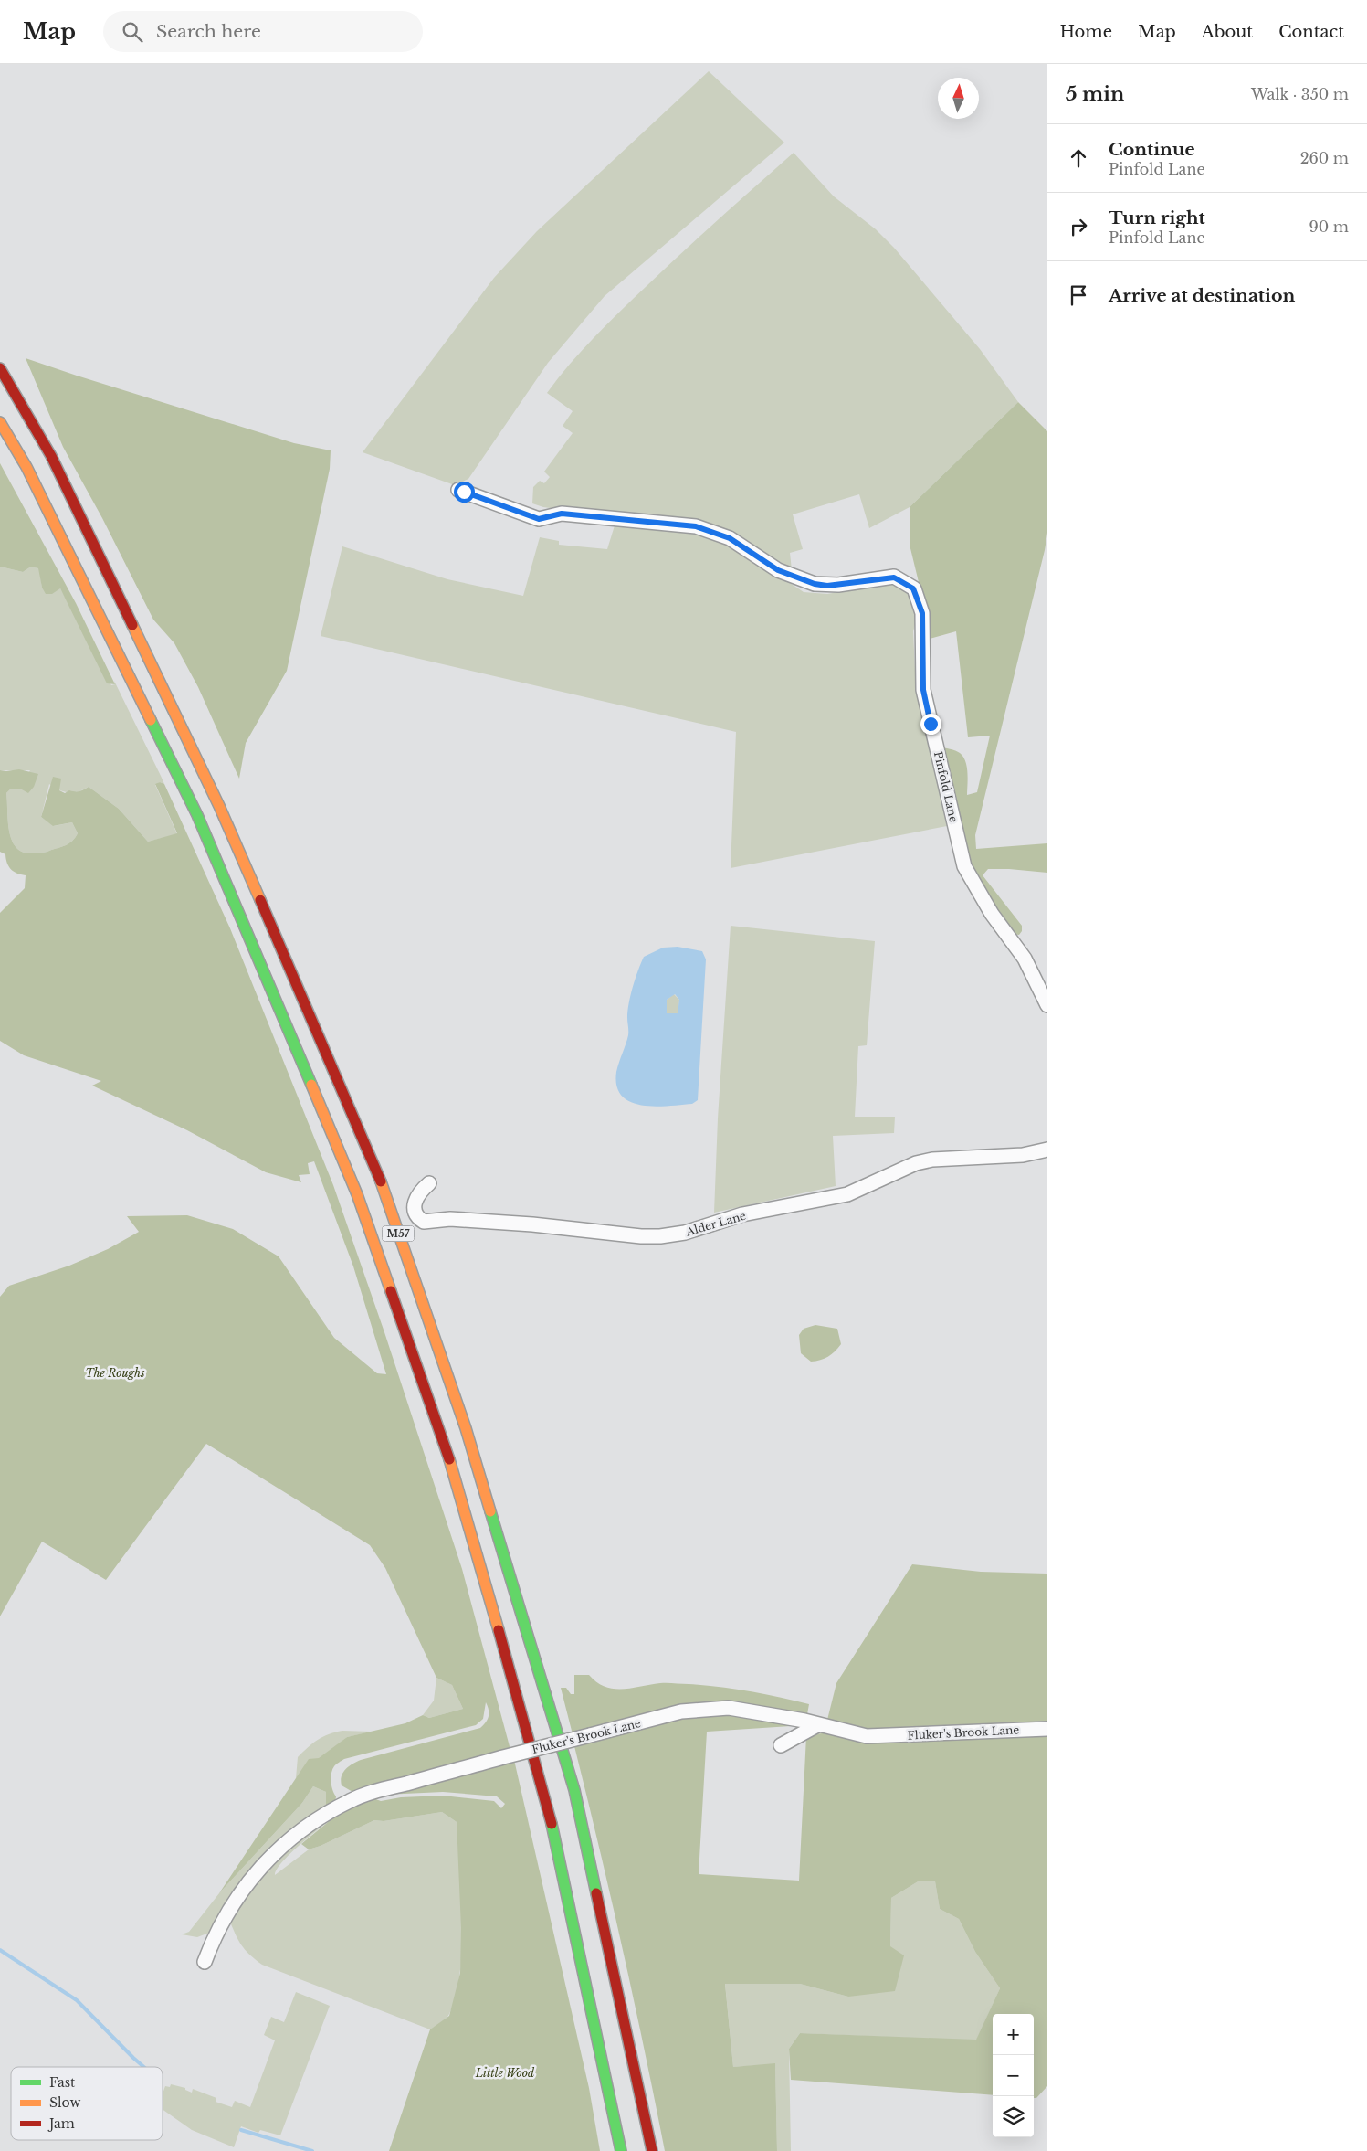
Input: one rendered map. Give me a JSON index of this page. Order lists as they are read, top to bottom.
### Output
{
  "streets": {
    "highway": ["M57"],
    "street": ["Pinfold Lane", "Alder Lane", "Fluker's Brook Lane"]
  },
  "parks": ["The Roughs", "Little Wood"],
  "legend": ["Fast", "Slow", "Jam"],
  "north": "top",
  "page": {
    "header": "Map",
    "search": "Search here",
    "nav": [
      "Home",
      "Map",
      "About",
      "Contact"
    ],
    "heading": ["5 min", "Walk · 350 m"],
    "list": [
      ["Continue", "Pinfold Lane", "260 m"],
      ["Turn right", "Pinfold Lane", "90 m"],
      "Arrive at destination"
    ],
    "map_buttons": ["+", "−"]
  }
}
